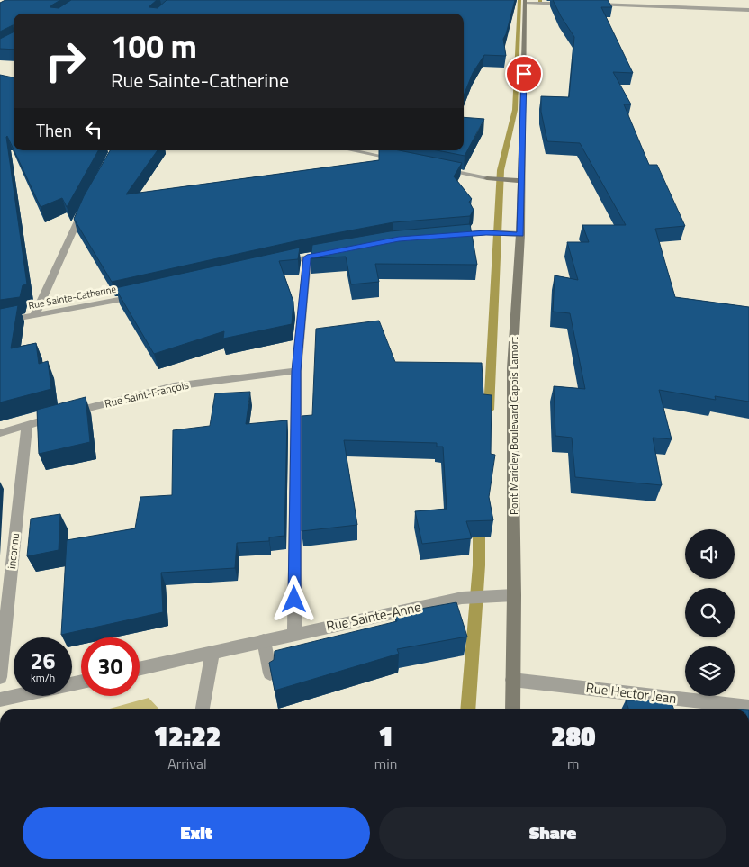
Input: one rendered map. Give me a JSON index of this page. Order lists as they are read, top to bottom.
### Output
{
  "streets": {
    "street": [
      "Rue Sainte-Catherine",
      "Rue Saint-François",
      "Pont Maricley Boulevard Capois Lamort",
      "inconnu",
      "Rue Sainte-Anne",
      "Rue Hector Jean"
    ]
  },
  "crossings": [
    ["Rue Saint-François", "inconnu"],
    ["Pont Maricley Boulevard Capois Lamort", "Rue Sainte-Anne"],
    ["Pont Maricley Boulevard Capois Lamort", "Rue Hector Jean"]
  ],
  "page": {
    "turn": ["100 m", "Rue Sainte-Catherine"],
    "then": "Then",
    "speed": "26 km/h",
    "limit": "30",
    "eta": [
      "12:22",
      "Arrival",
      "1",
      "min",
      "280",
      "m"
    ],
    "buttons": ["Exit", "Share"]
  }
}
